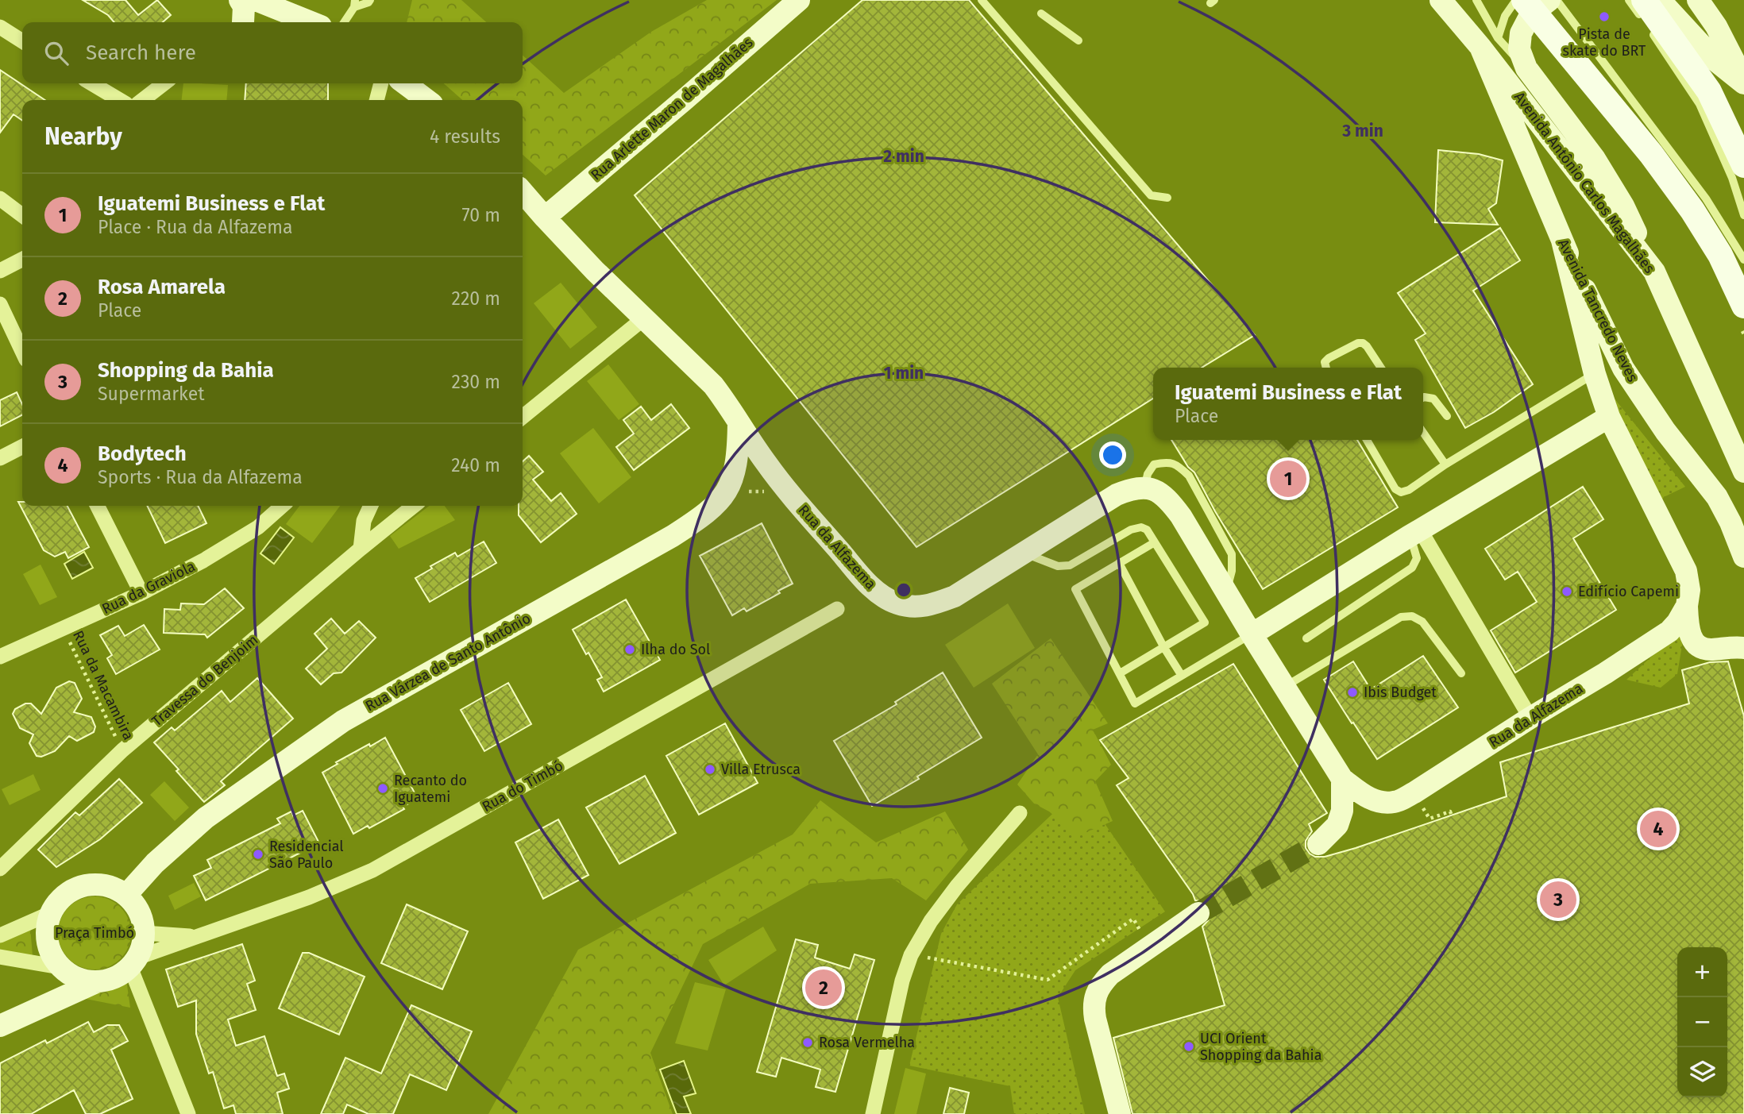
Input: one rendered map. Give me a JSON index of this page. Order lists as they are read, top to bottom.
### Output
{
  "streets": {
    "street": [
      "Rua Arlette Maron de Magalhães",
      "Avenida Antônio Carlos Magalhães",
      "Avenida Tancredo Neves",
      "Rua da Alfazema",
      "Rua da Graviola",
      "Rua Várzea de Santo Antônio",
      "Travessa do Benjoim",
      "Rua do Timbó"
    ],
    "path": ["Rua da Macambira"]
  },
  "crossings": [
    ["Rua Arlette Maron de Magalhães", "Rua da Alfazema"],
    ["Avenida Antônio Carlos Magalhães", "Avenida Tancredo Neves"],
    ["Avenida Tancredo Neves", "Rua da Alfazema"],
    ["Rua da Alfazema", "Rua Várzea de Santo Antônio"],
    ["Rua da Graviola", "Rua da Macambira"],
    ["Rua Várzea de Santo Antônio", "Rua do Timbó"],
    ["Travessa do Benjoim", "Rua da Macambira"]
  ],
  "parks": ["Praça Timbó"],
  "places": [
    "Pista de skate do BRT",
    "Edifício Capemi",
    "Ilha do Sol",
    "Ibis Budget",
    "Villa Etrusca",
    "Recanto do Iguatemi",
    "Residencial São Paulo",
    "Rosa Vermelha",
    "UCI Orient Shopping da Bahia"
  ],
  "page": {
    "search": "Search here",
    "heading": ["Nearby", "4 results"],
    "list": [
      {
        "mark": "1",
        "name": "Iguatemi Business e Flat",
        "note": "Place · Rua da Alfazema",
        "value": "70 m"
      },
      {
        "mark": "2",
        "name": "Rosa Amarela",
        "note": "Place",
        "value": "220 m"
      },
      {
        "mark": "3",
        "name": "Shopping da Bahia",
        "note": "Supermarket",
        "value": "230 m"
      },
      {
        "mark": "4",
        "name": "Bodytech",
        "note": "Sports · Rua da Alfazema",
        "value": "240 m"
      }
    ],
    "popup": ["Iguatemi Business e Flat", "Place"],
    "pins": [
      "1",
      "4",
      "3",
      "2"
    ],
    "map_buttons": ["+", "−"]
  },
  "rings": ["3 min", "2 min", "1 min"]
}
